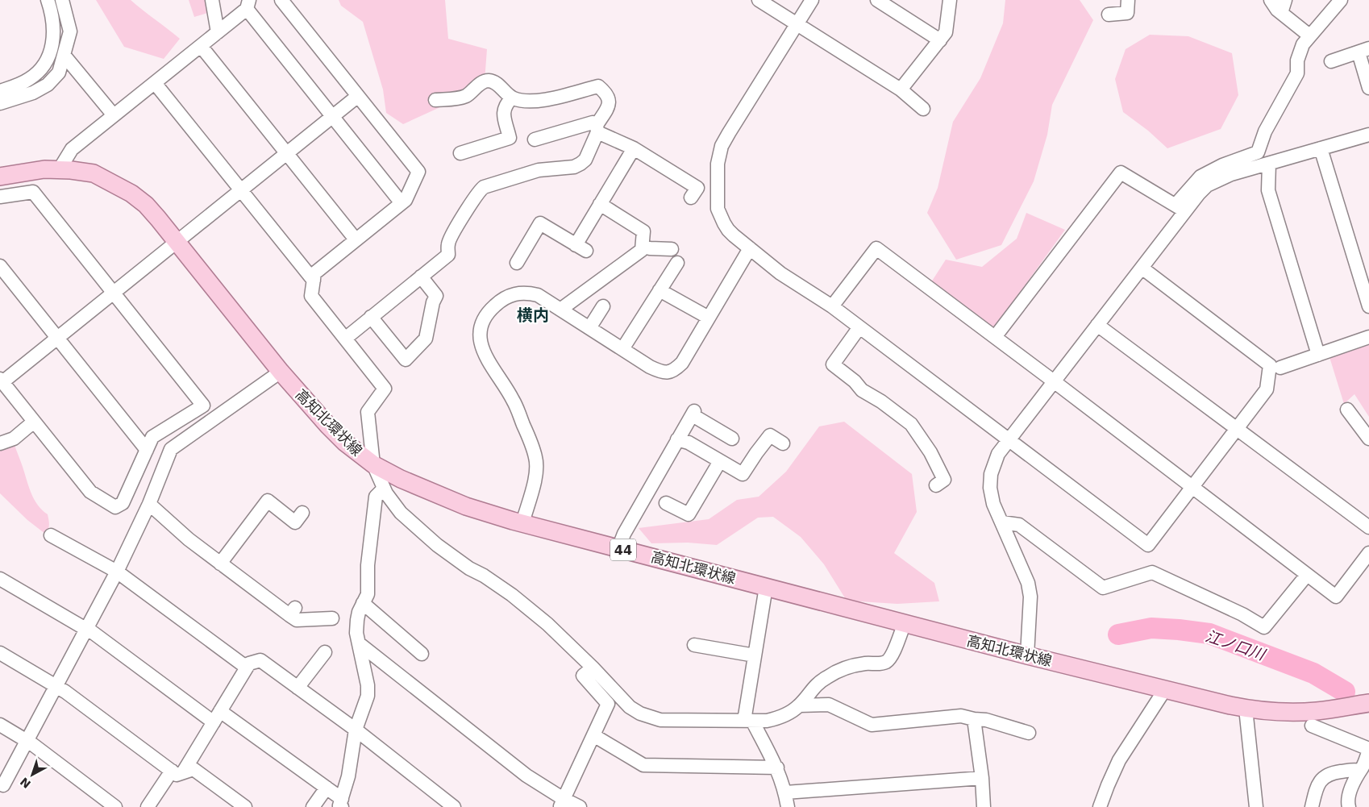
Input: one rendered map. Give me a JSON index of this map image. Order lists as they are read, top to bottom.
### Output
{
  "streets": {
    "main road": ["高知北環状線", "44"]
  },
  "districts": ["横内"],
  "water": ["江ノ口川"],
  "north": "bottom left"
}
